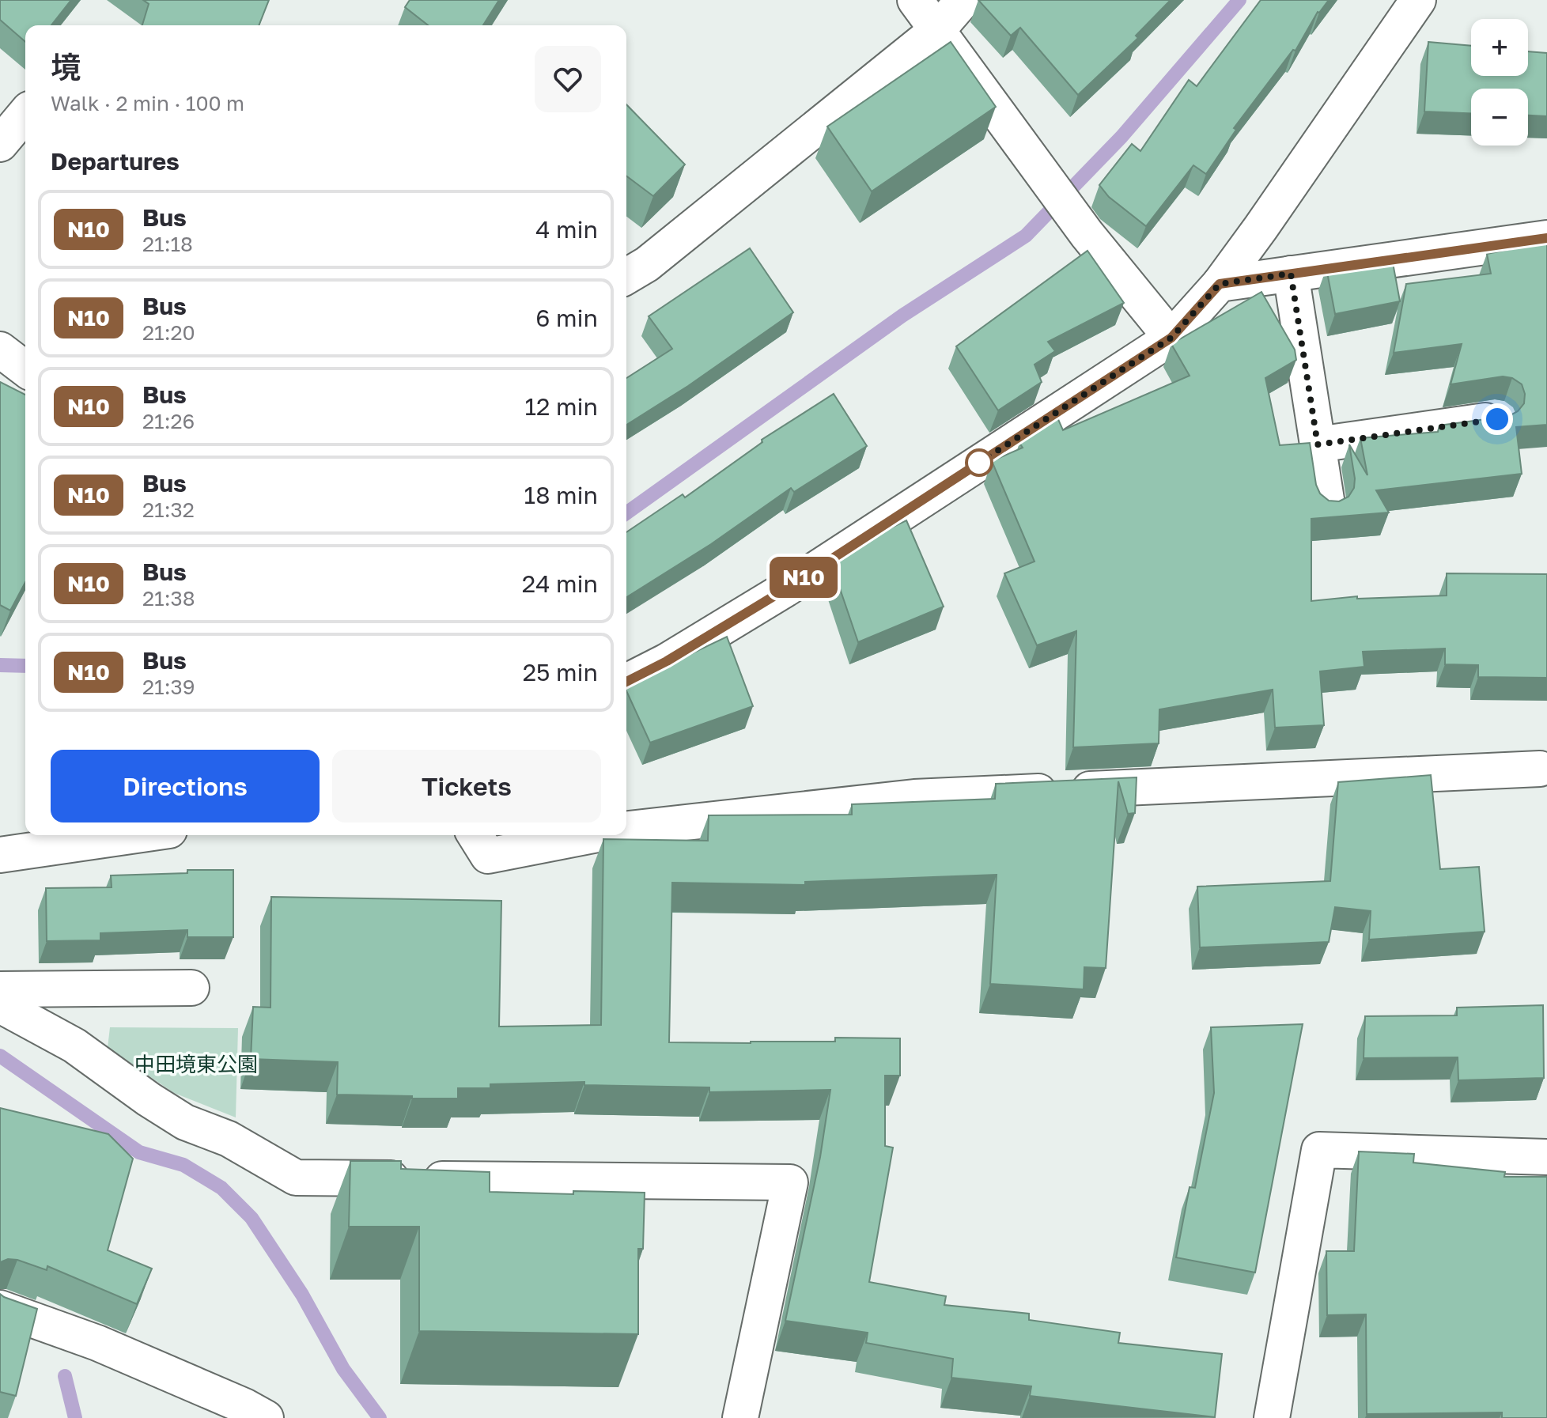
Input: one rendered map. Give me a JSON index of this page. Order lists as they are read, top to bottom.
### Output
{
  "parks": ["中田境東公園"],
  "lines": ["bus line N10"],
  "page": {
    "on_map": "N10",
    "map_buttons": ["+", "−"],
    "heading": [
      ["境", "Walk · 2 min · 100 m"],
      "Departures"
    ],
    "list": [
      {
        "mark": "N10",
        "name": "Bus",
        "note": "21:18",
        "value": "4 min"
      },
      {
        "mark": "N10",
        "name": "Bus",
        "note": "21:20",
        "value": "6 min"
      },
      {
        "mark": "N10",
        "name": "Bus",
        "note": "21:26",
        "value": "12 min"
      },
      {
        "mark": "N10",
        "name": "Bus",
        "note": "21:32",
        "value": "18 min"
      },
      {
        "mark": "N10",
        "name": "Bus",
        "note": "21:38",
        "value": "24 min"
      },
      {
        "mark": "N10",
        "name": "Bus",
        "note": "21:39",
        "value": "25 min"
      }
    ],
    "buttons": ["Directions", "Tickets"]
  }
}
